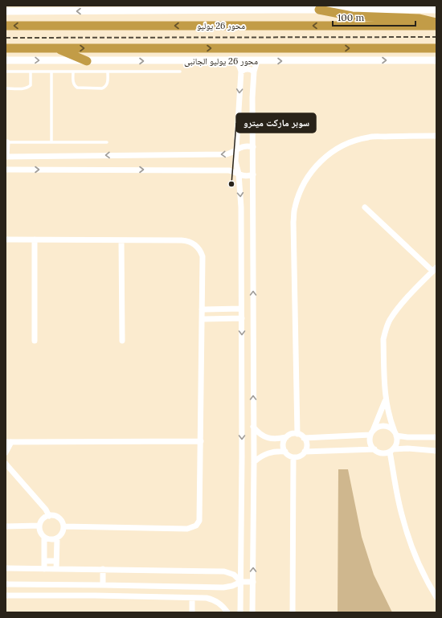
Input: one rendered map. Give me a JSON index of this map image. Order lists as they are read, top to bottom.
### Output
{
  "streets": {
    "highway": ["محور 26 يوليو"],
    "main road": ["محور 26 يوليو الجانبى"]
  },
  "places": ["سوبر ماركت ميترو"],
  "scale_bar": "100 m"
}
